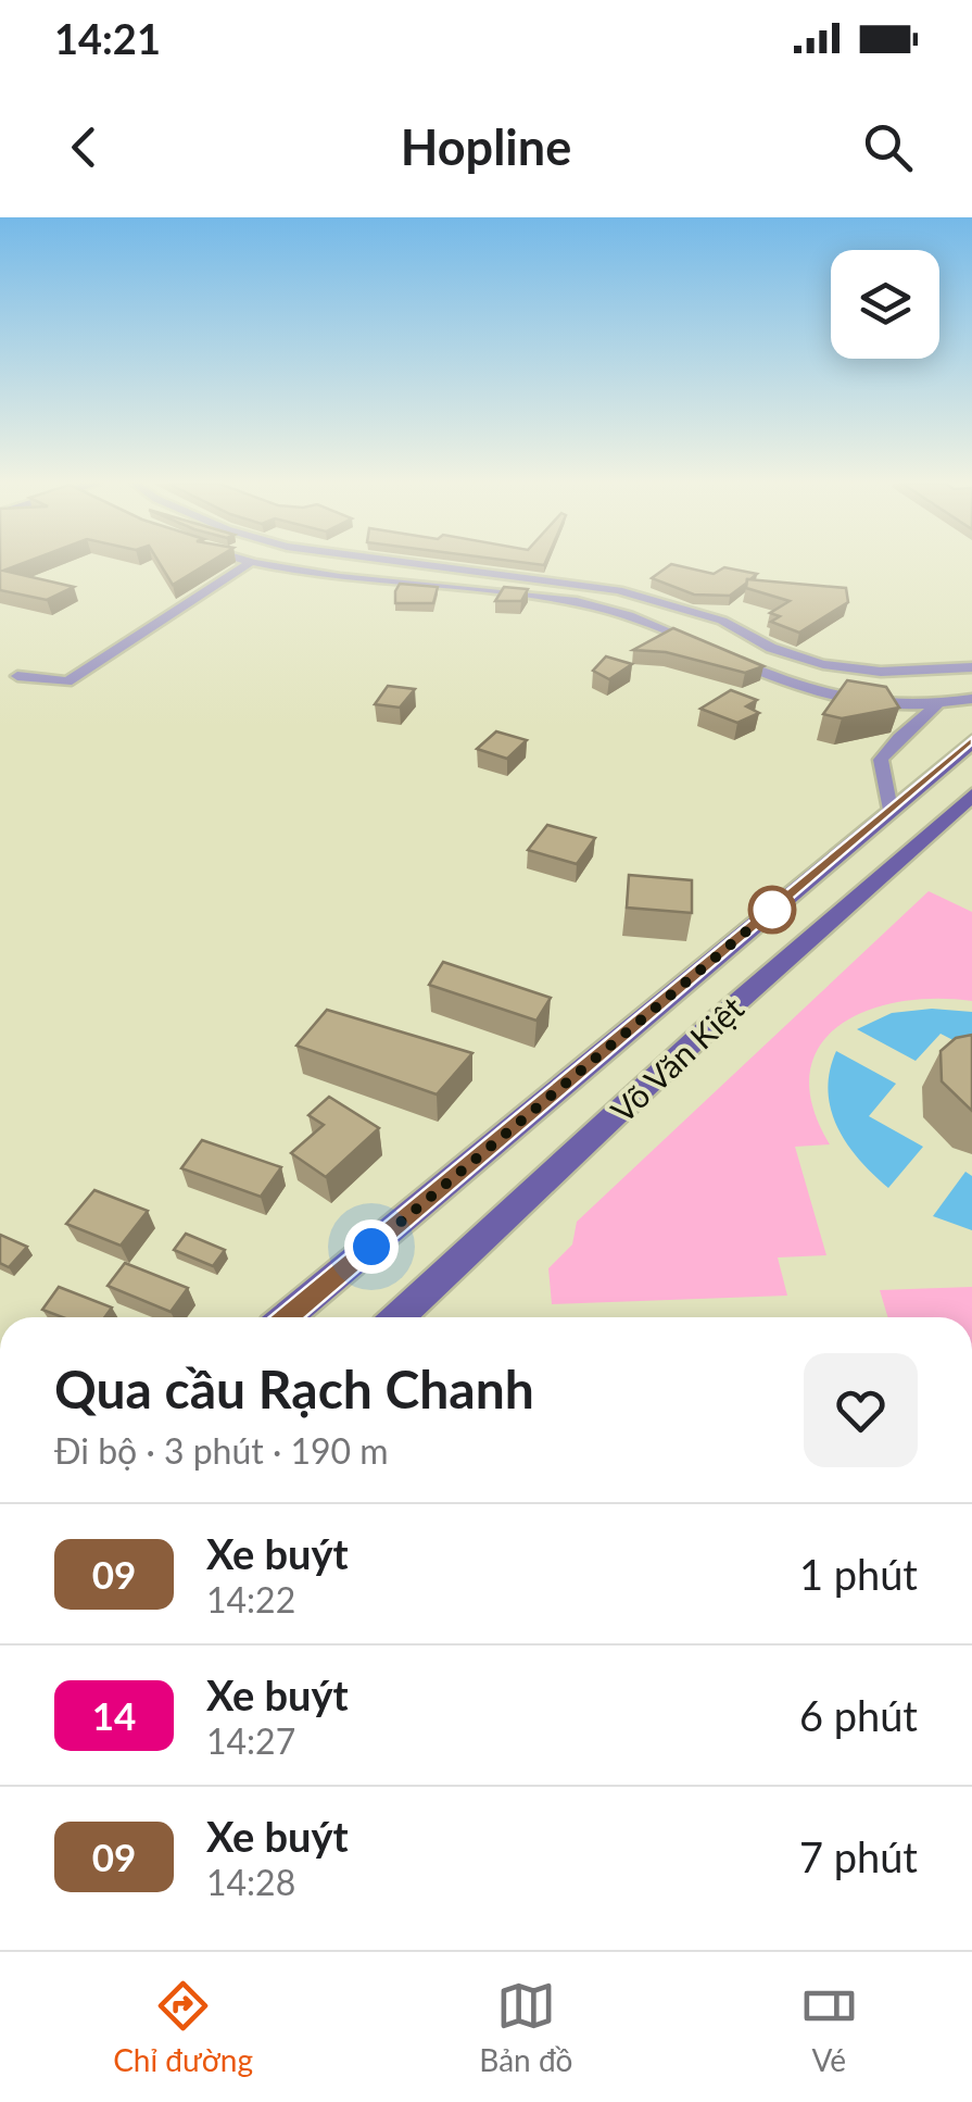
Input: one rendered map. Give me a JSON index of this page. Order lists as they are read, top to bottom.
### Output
{
  "streets": {
    "main road": ["Võ Văn Kiệt"]
  },
  "lines": ["bus line 09"],
  "page": {
    "status": "14:21",
    "header": "Hopline",
    "heading": ["Qua cầu Rạch Chanh", "Đi bộ · 3 phút · 190 m"],
    "list": [
      {
        "mark": "09",
        "name": "Xe buýt",
        "note": "14:22",
        "value": "1 phút"
      },
      {
        "mark": "14",
        "name": "Xe buýt",
        "note": "14:27",
        "value": "6 phút"
      },
      {
        "mark": "09",
        "name": "Xe buýt",
        "note": "14:28",
        "value": "7 phút"
      }
    ],
    "tabs": ["Chỉ đường", "Bản đồ", "Vé"]
  }
}
